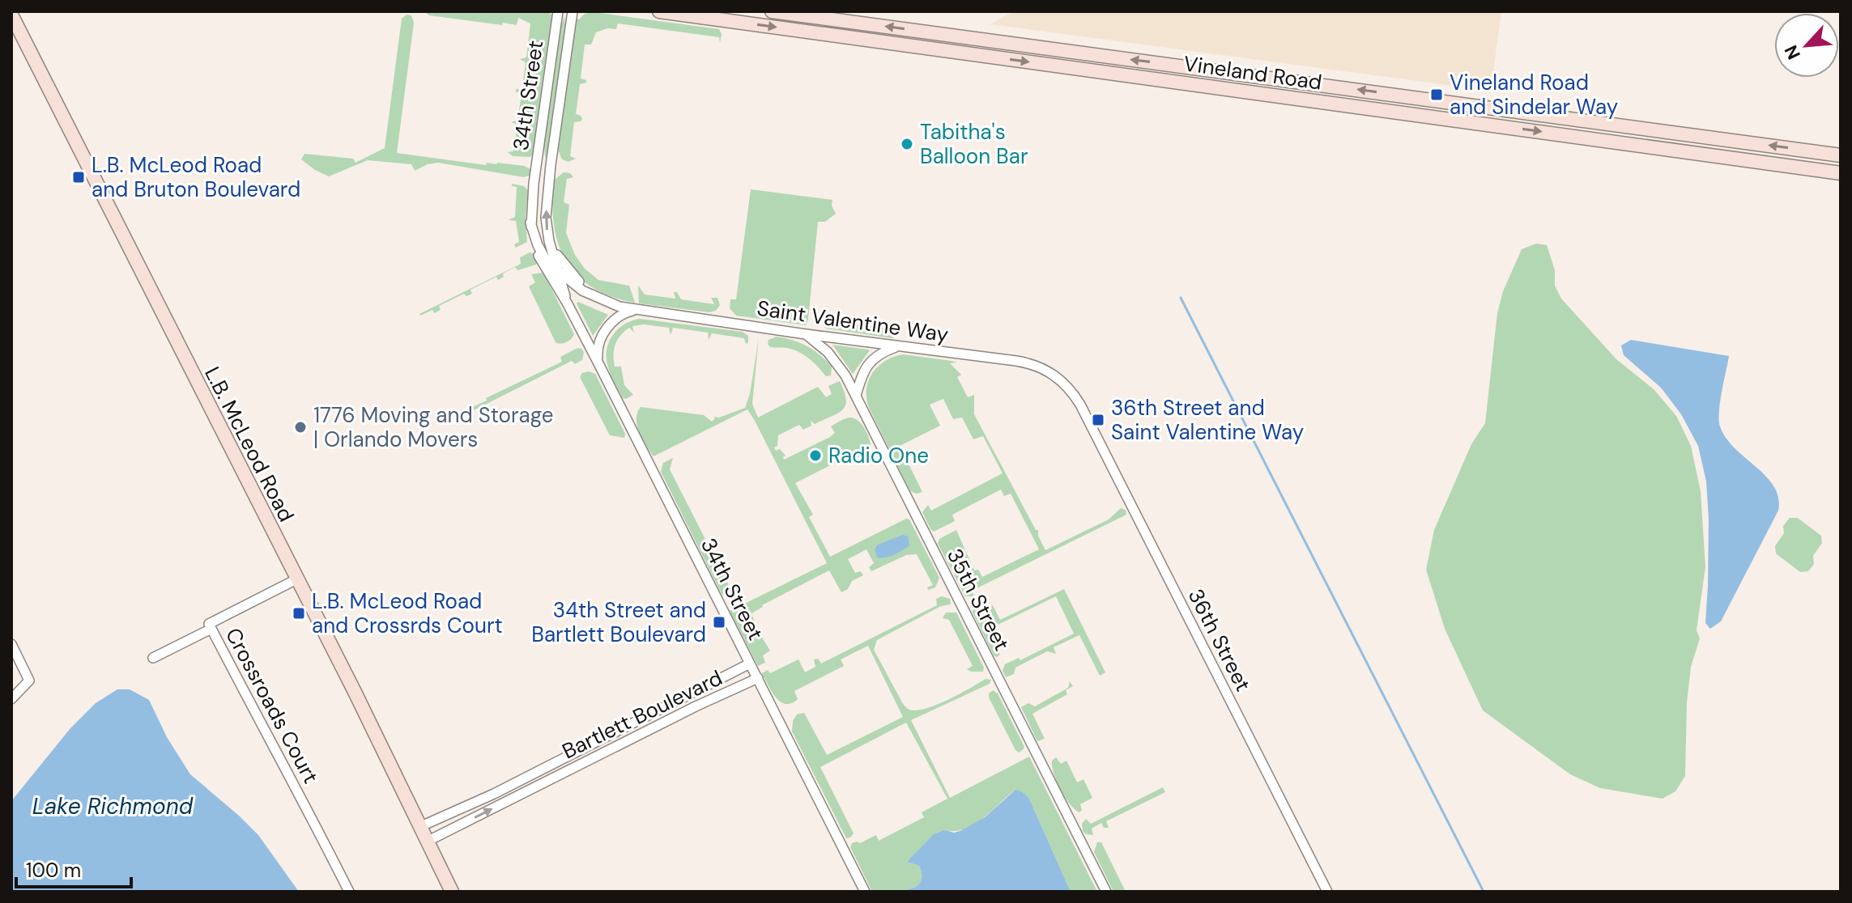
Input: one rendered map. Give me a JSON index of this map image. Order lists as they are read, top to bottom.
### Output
{
  "streets": {
    "street": [
      "Vineland Road",
      "34th Street",
      "Saint Valentine Way",
      "L.B. McLeod Road",
      "35th Street",
      "36th Street",
      "Crossroads Court",
      "Bartlett Boulevard"
    ]
  },
  "crossings": [
    ["34th Street", "Saint Valentine Way"],
    ["34th Street", "Bartlett Boulevard"],
    ["Saint Valentine Way", "35th Street"],
    ["Saint Valentine Way", "36th Street"],
    ["L.B. McLeod Road", "Crossroads Court"],
    ["L.B. McLeod Road", "Bartlett Boulevard"]
  ],
  "water": ["Lake Richmond"],
  "places": {
    "transit": [
      "Vineland Road and Sindelar Way",
      "L.B. McLeod Road and Bruton Boulevard",
      "36th Street and Saint Valentine Way",
      "L.B. McLeod Road and Crossrds Court",
      "34th Street and Bartlett Boulevard"
    ],
    "other": ["Tabitha's Balloon Bar", "1776 Moving and Storage | Orlando Movers", "Radio One"]
  },
  "scale_bar": "100 m",
  "north": "bottom left"
}
